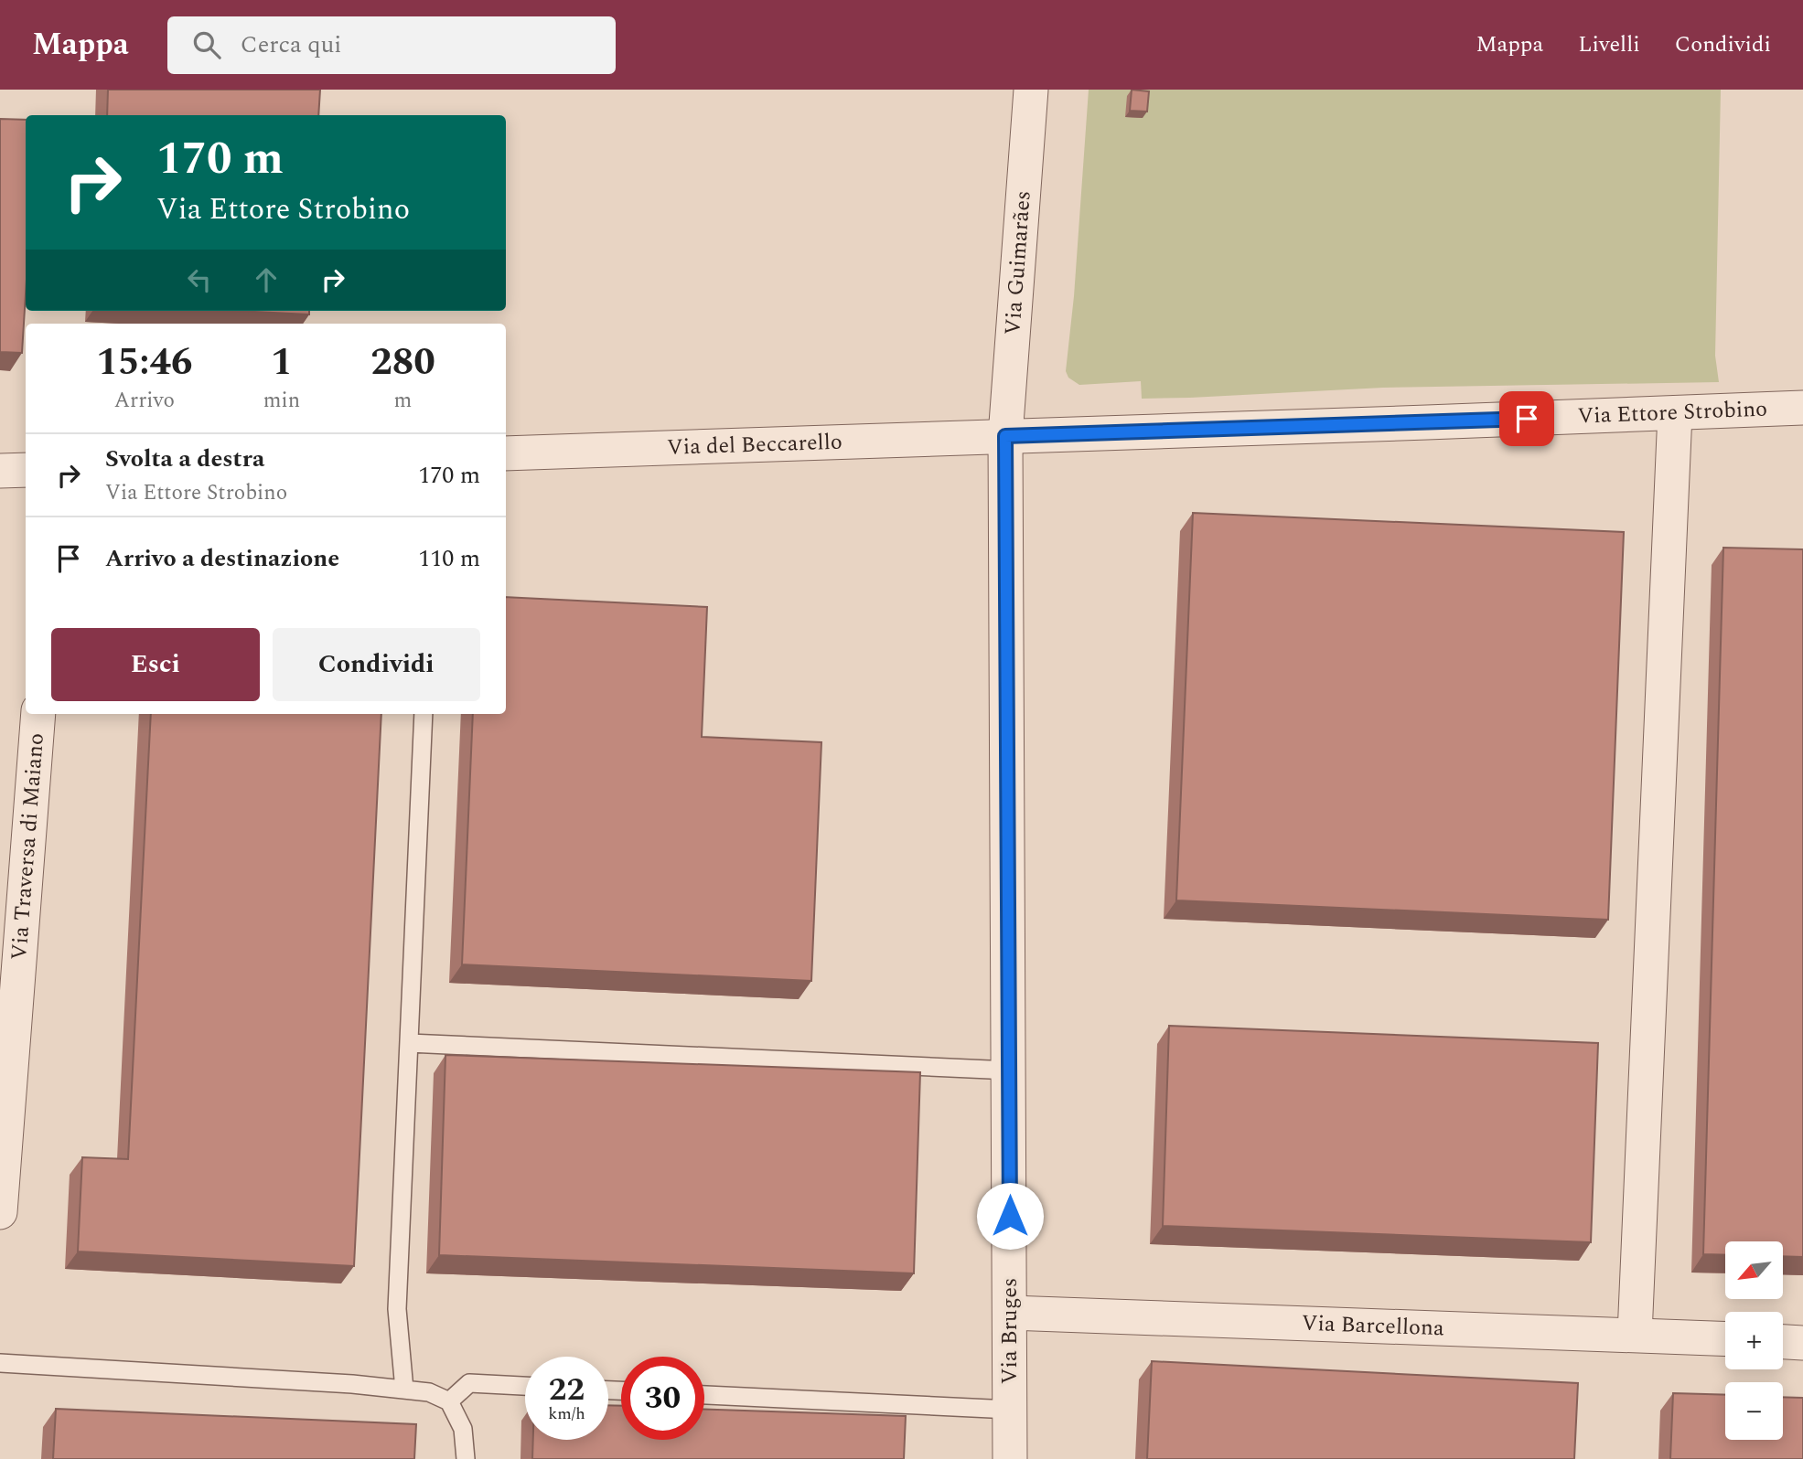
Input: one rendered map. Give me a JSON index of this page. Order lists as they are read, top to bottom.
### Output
{
  "streets": {
    "street": [
      "Via Guimarães",
      "Via Ettore Strobino",
      "Via del Beccarello",
      "Via Traversa di Maiano",
      "Via Barcellona",
      "Via Bruges"
    ]
  },
  "crossings": [
    ["Via Guimarães", "Via Ettore Strobino"],
    ["Via Guimarães", "Via del Beccarello"],
    ["Via Guimarães", "Via Bruges"],
    ["Via Ettore Strobino", "Via del Beccarello"],
    ["Via Ettore Strobino", "Via Bruges"],
    ["Via del Beccarello", "Via Bruges"],
    ["Via Barcellona", "Via Bruges"]
  ],
  "north": "bottom left",
  "page": {
    "header": "Mappa",
    "search": "Cerca qui",
    "nav": ["Mappa", "Livelli", "Condividi"],
    "turn": ["170 m", "Via Ettore Strobino"],
    "eta": [
      "15:46",
      "Arrivo",
      "1",
      "min",
      "280",
      "m"
    ],
    "list": [
      {
        "name": "Svolta a destra",
        "note": "Via Ettore Strobino",
        "value": "170 m"
      },
      {
        "name": "Arrivo a destinazione",
        "value": "110 m"
      }
    ],
    "buttons": ["Esci", "Condividi"],
    "map_buttons": ["+", "−"],
    "speed": "22 km/h",
    "limit": "30"
  }
}
